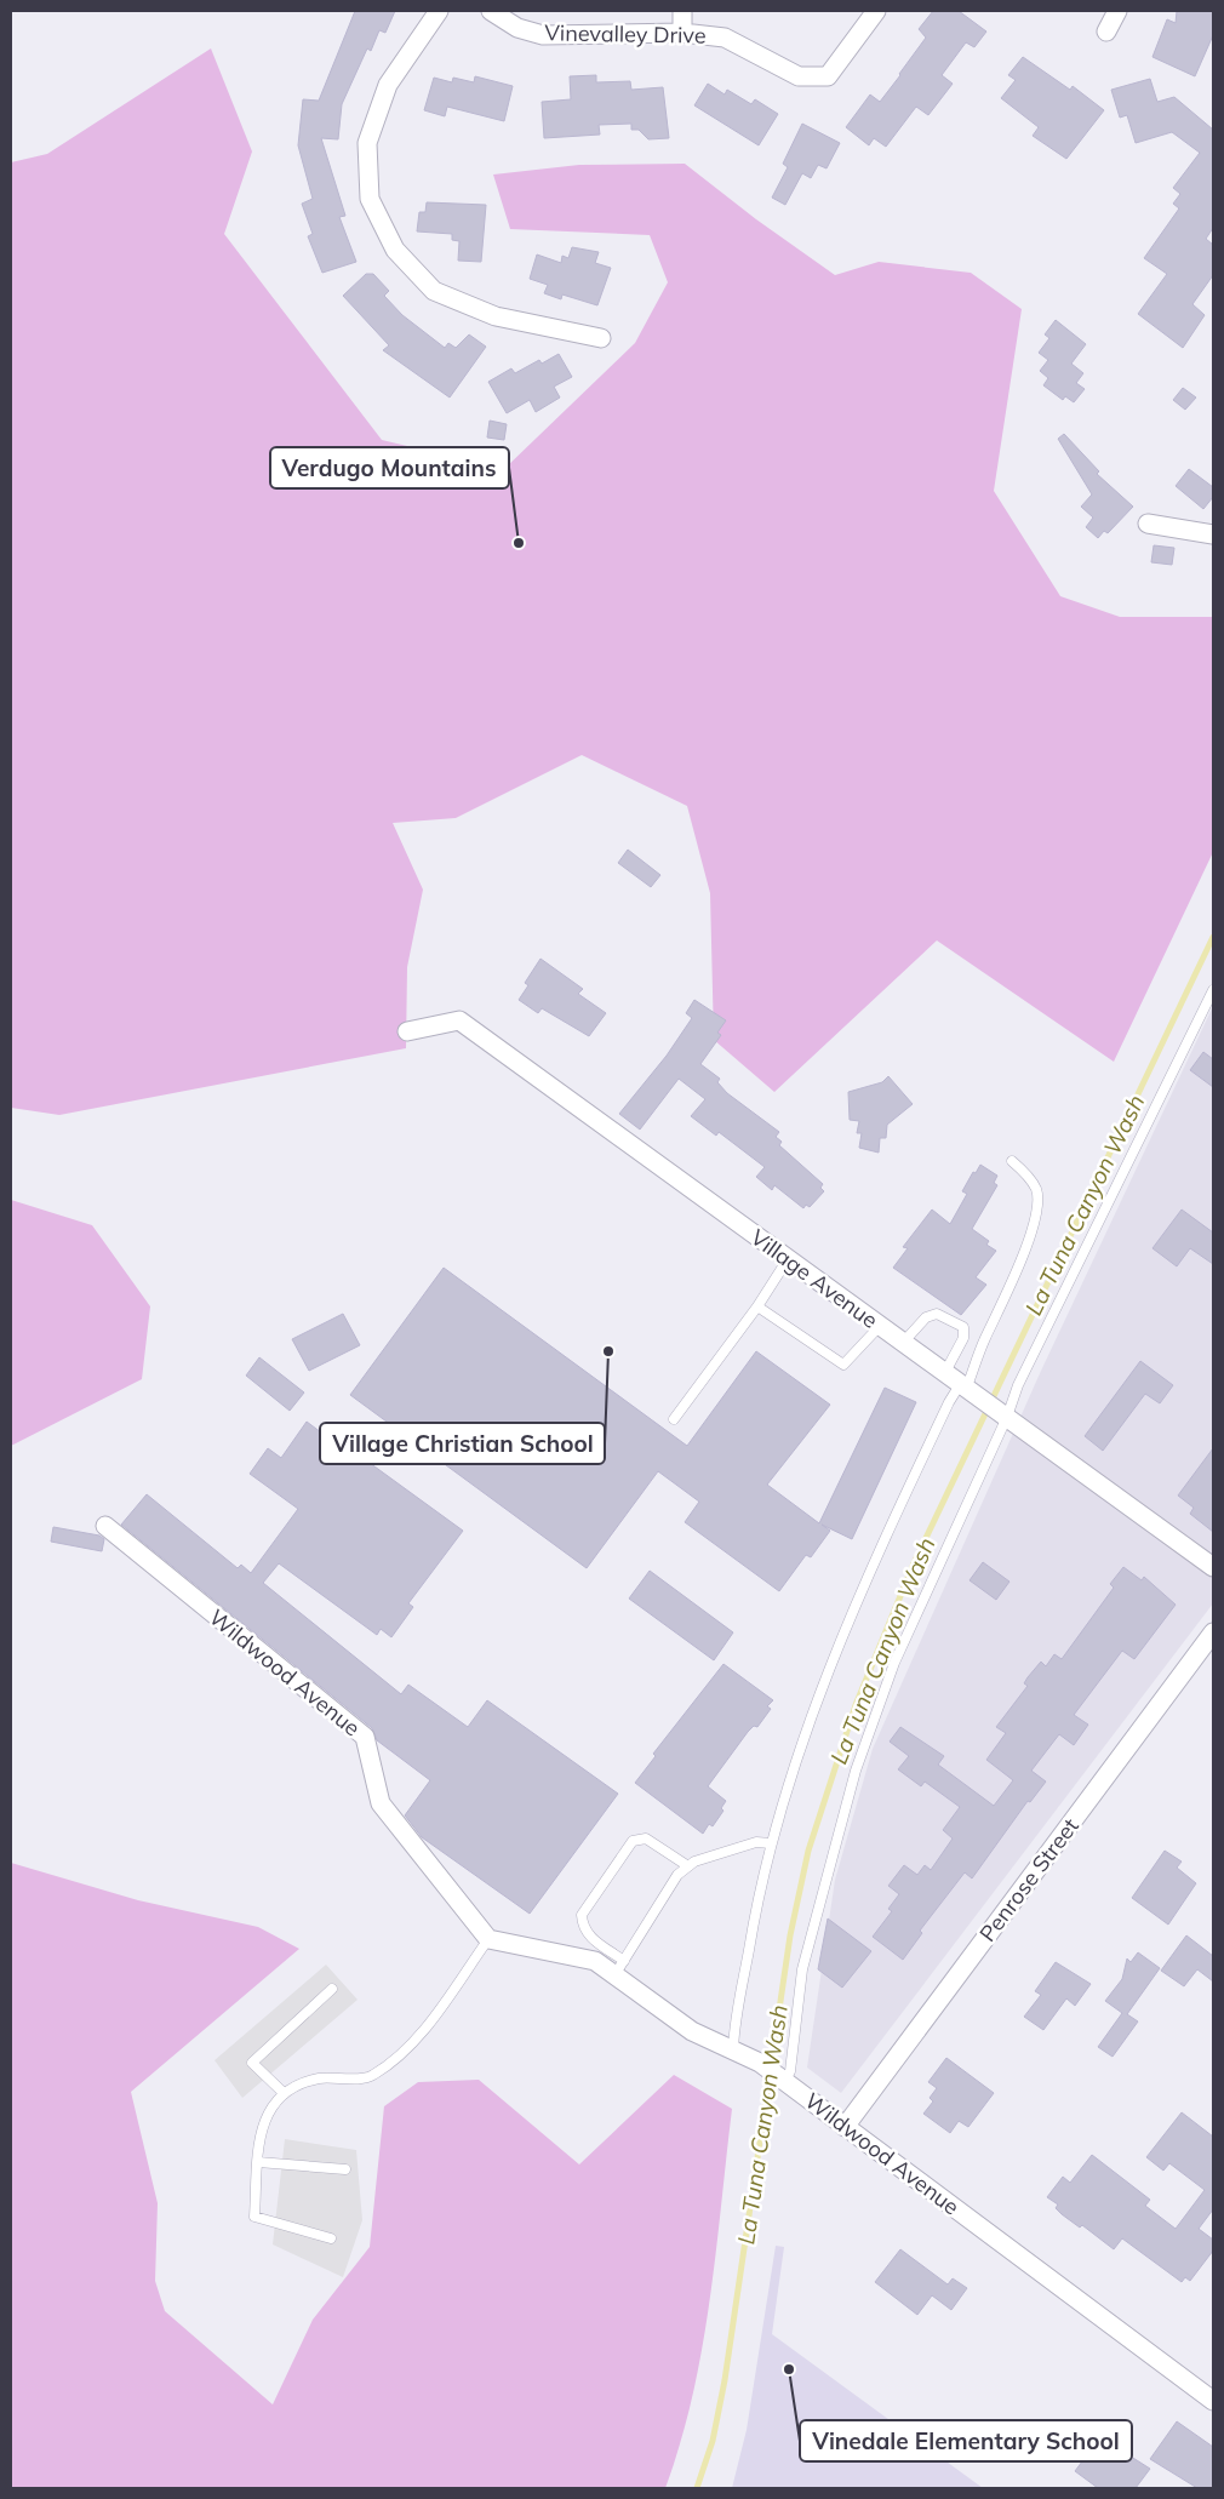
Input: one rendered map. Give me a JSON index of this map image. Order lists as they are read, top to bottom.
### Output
{
  "streets": {
    "street": [
      "Vinevalley Drive",
      "Village Avenue",
      "Wildwood Avenue",
      "Penrose Street"
    ]
  },
  "crossings": [
    ["Wildwood Avenue", "Penrose Street"]
  ],
  "water": ["La Tuna Canyon Wash"],
  "places": ["Verdugo Mountains", "Village Christian School", "Vinedale Elementary School"]
}
